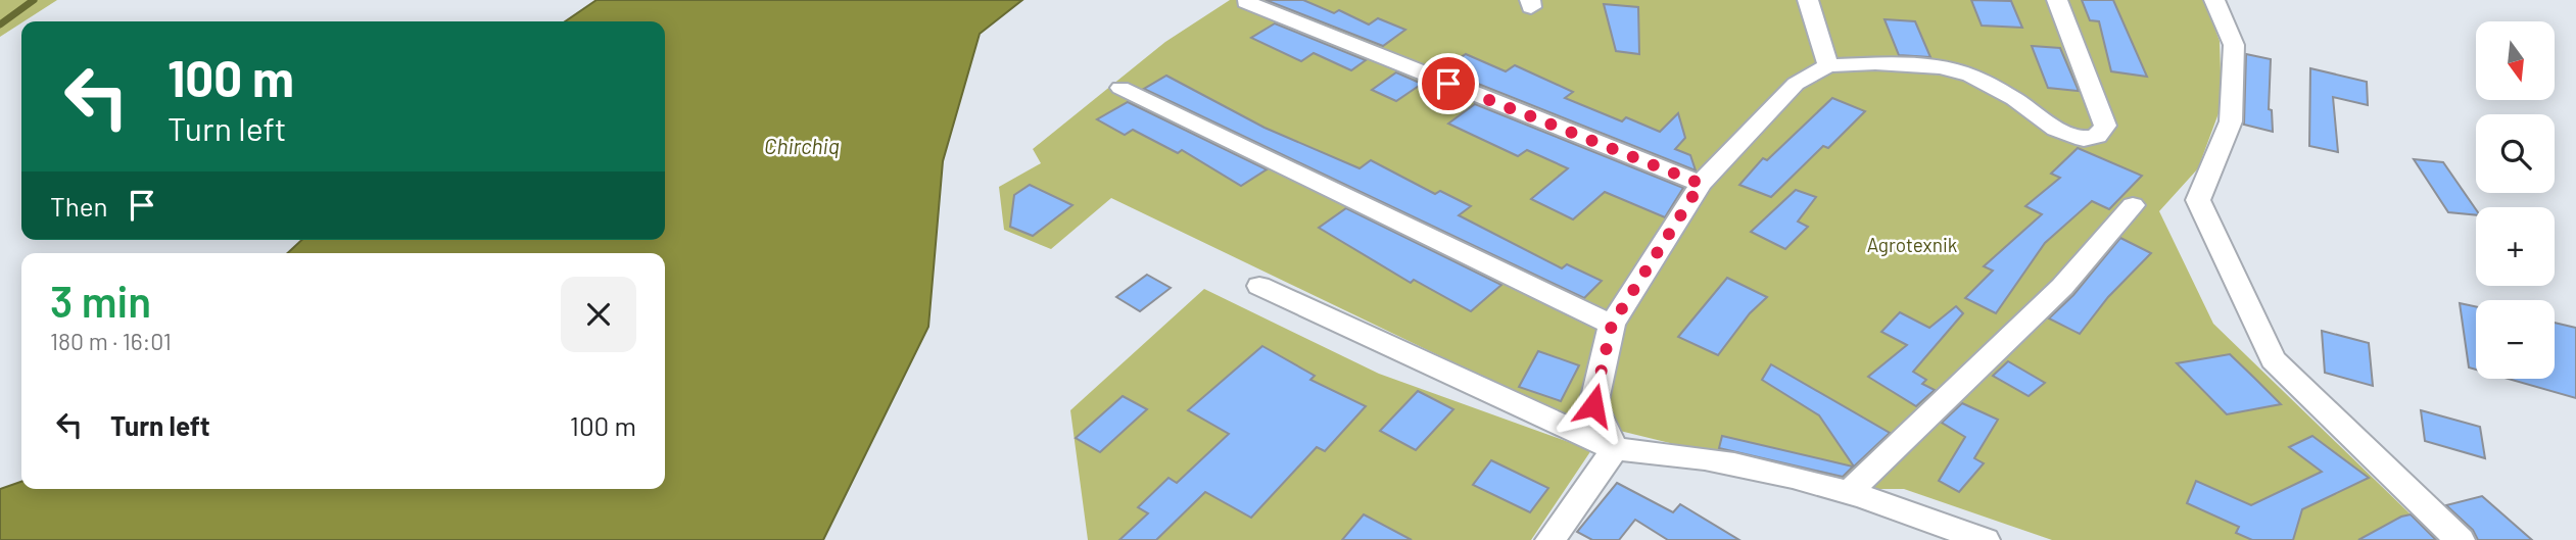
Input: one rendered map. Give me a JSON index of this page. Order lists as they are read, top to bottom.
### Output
{
  "water": ["Chirchiq"],
  "parks": ["Agrotexnik"],
  "north": "bottom",
  "page": {
    "map_buttons": ["+", "−"],
    "turn": ["100 m", "Turn left"],
    "then": "Then",
    "heading": ["3 min", "180 m · 16:01"],
    "list": [
      {
        "name": "Turn left",
        "value": "100 m"
      }
    ]
  }
}
